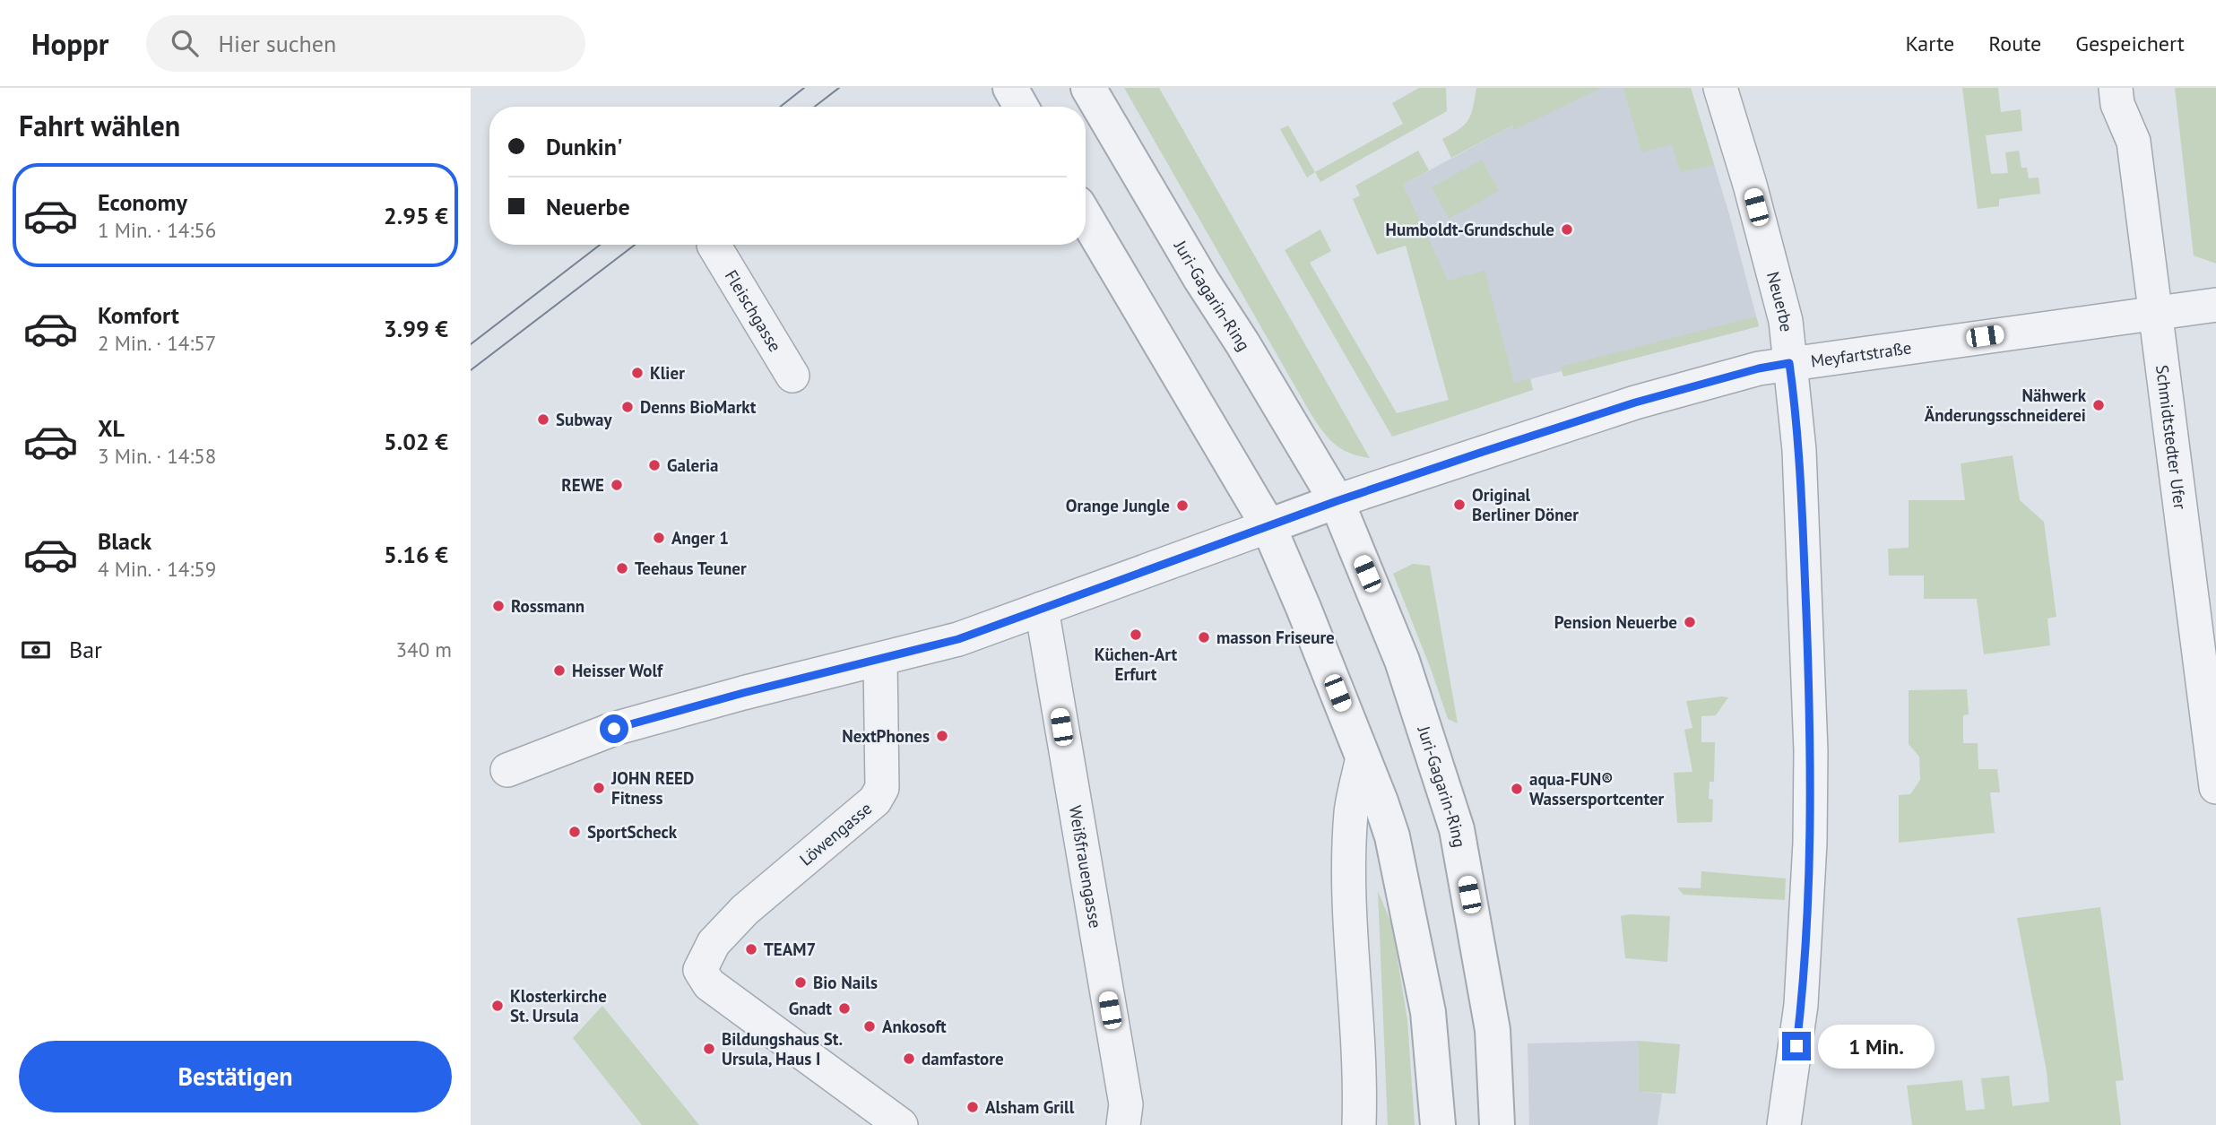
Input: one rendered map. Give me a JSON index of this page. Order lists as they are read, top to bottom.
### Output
{
  "streets": {
    "street": [
      "Juri-Gagarin-Ring",
      "Neuerbe",
      "Fleischgasse",
      "Meyfartstraße",
      "Schmidtstedter Ufer",
      "Löwengasse",
      "Weißfrauengasse"
    ]
  },
  "crossings": [
    ["Juri-Gagarin-Ring", "Meyfartstraße"],
    ["Neuerbe", "Meyfartstraße"],
    ["Meyfartstraße", "Schmidtstedter Ufer"]
  ],
  "places": [
    "Humboldt-Grundschule",
    "Klier",
    "Nähwerk Änderungsschneiderei",
    "Denns BioMarkt",
    "Subway",
    "Galeria",
    "REWE",
    "Original Berliner Döner",
    "Orange Jungle",
    "Anger 1",
    "Teehaus Teuner",
    "Rossmann",
    "Pension Neuerbe",
    "Küchen-Art Erfurt",
    "masson Friseure",
    "Heisser Wolf",
    "NextPhones",
    "JOHN REED Fitness",
    "aqua-FUN® Wassersportcenter",
    "SportScheck",
    "TEAM7",
    "Bio Nails",
    "Klosterkirche St. Ursula",
    "Gnadt",
    "Ankosoft",
    "Bildungshaus St. Ursula, Haus I",
    "damfastore",
    "Alsham Grill"
  ],
  "page": {
    "header": "Hoppr",
    "search": "Hier suchen",
    "nav": ["Karte", "Route", "Gespeichert"],
    "heading": "Fahrt wählen",
    "banner": ["Dunkin'", "Neuerbe"],
    "list": [
      {
        "name": "Economy",
        "note": "1 Min. · 14:56",
        "value": "2.95 €"
      },
      {
        "name": "Komfort",
        "note": "2 Min. · 14:57",
        "value": "3.99 €"
      },
      {
        "name": "XL",
        "note": "3 Min. · 14:58",
        "value": "5.02 €"
      },
      {
        "name": "Black",
        "note": "4 Min. · 14:59",
        "value": "5.16 €"
      }
    ],
    "pay": ["Bar", "340 m"],
    "bubble": "1 Min.",
    "buttons": "Bestätigen"
  }
}
